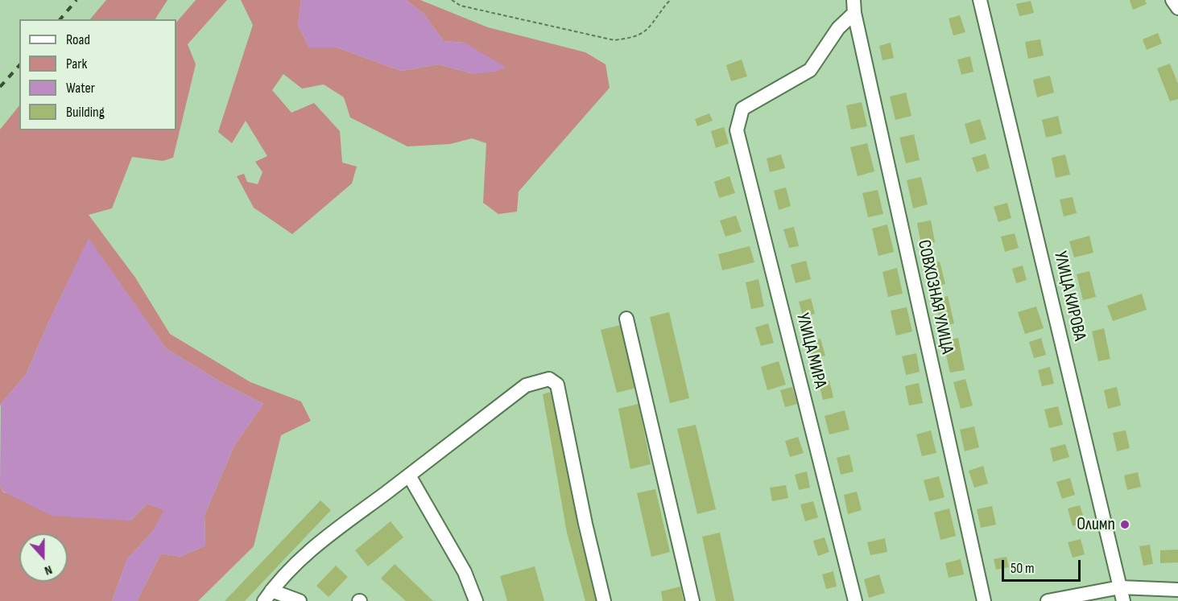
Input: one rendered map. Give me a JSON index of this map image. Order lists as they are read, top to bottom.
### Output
{
  "streets": {
    "street": ["УЛИЦА КИРОВА", "СОВХОЗНАЯ УЛИЦА", "УЛИЦА МИРА"]
  },
  "crossings": [
    ["СОВХОЗНАЯ УЛИЦА", "УЛИЦА МИРА"]
  ],
  "places": ["Олимп"],
  "legend": [
    "Road",
    "Park",
    "Water",
    "Building"
  ],
  "scale_bar": "50 m",
  "north": "bottom"
}
